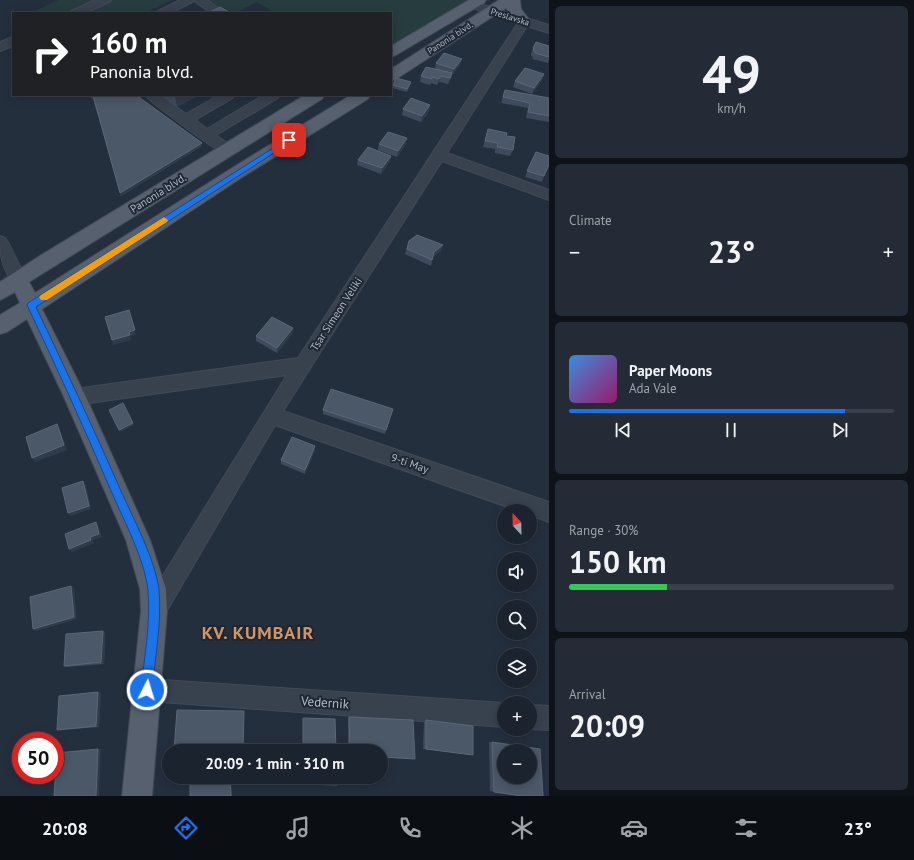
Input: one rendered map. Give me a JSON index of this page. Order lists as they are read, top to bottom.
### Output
{
  "streets": {
    "main road": ["Panonia blvd.", "Tsar Simeon Veliki"],
    "street": ["Preslavska", "9-ti May", "Vedernik"]
  },
  "crossings": [
    ["Preslavska", "Panonia blvd."],
    ["Preslavska", "Tsar Simeon Veliki"],
    ["Panonia blvd.", "Tsar Simeon Veliki"],
    ["Tsar Simeon Veliki", "9-ti May"],
    ["Tsar Simeon Veliki", "Vedernik"]
  ],
  "districts": ["KV. KUMBAIR"],
  "north": "top",
  "page": {
    "tile": [
      ["49", "km/h"],
      "Climate",
      ["Range · 30%", "150 km"],
      ["Arrival", "20:09"]
    ],
    "turn": ["160 m", "Panonia blvd."],
    "heat": ["−", "23°", "+"],
    "song": ["Paper Moons", "Ada Vale"],
    "map_buttons": ["+", "−"],
    "limit": "50",
    "trip": "20:09 · 1 min · 310 m",
    "tabs": ["20:08", "23°"]
  }
}
